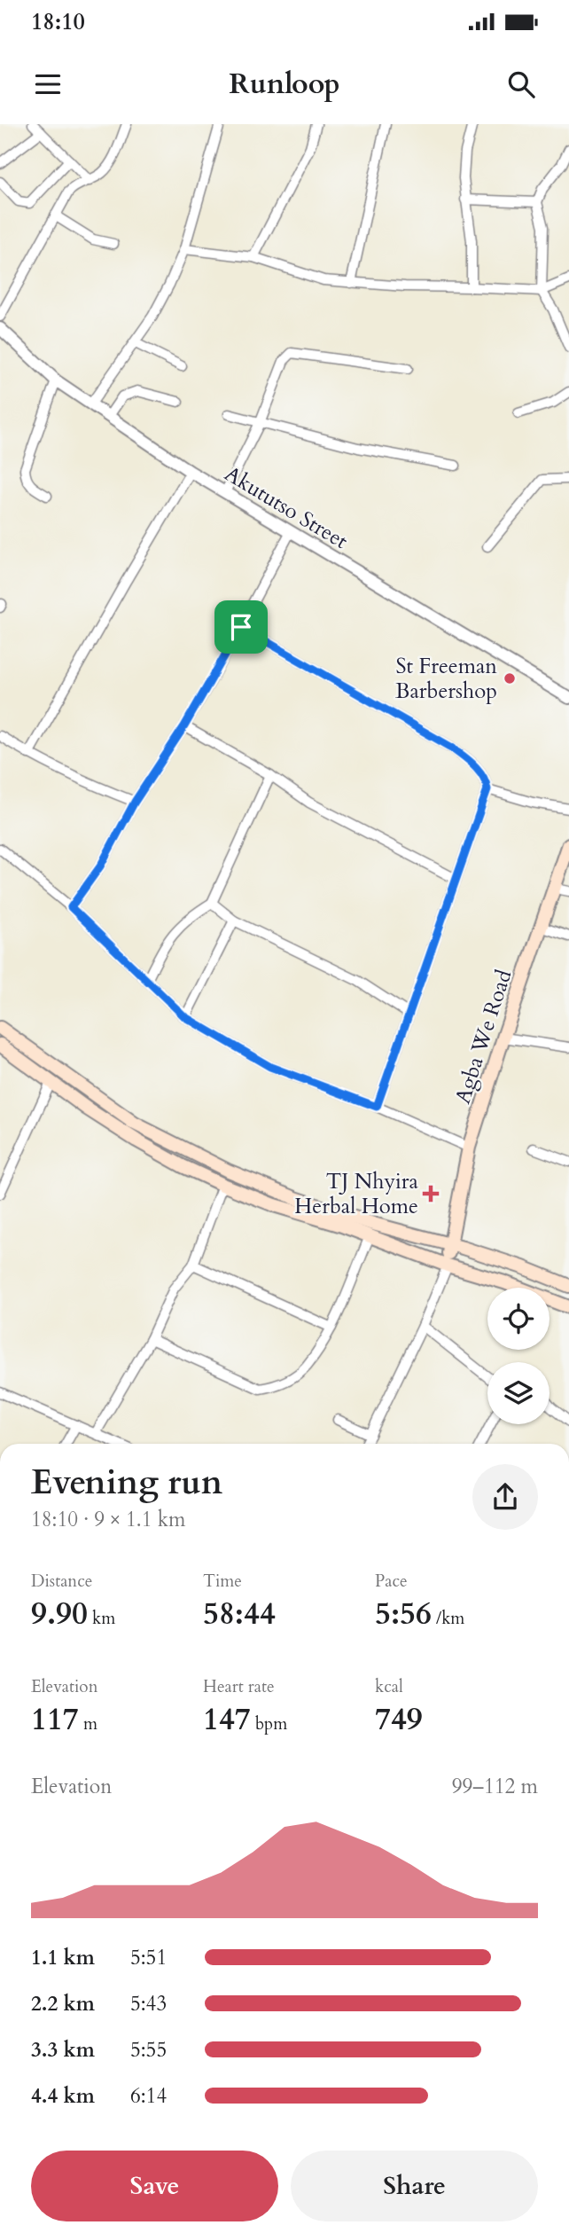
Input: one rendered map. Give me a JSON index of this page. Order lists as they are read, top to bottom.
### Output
{
  "streets": {
    "main road": ["Agba We Road"],
    "street": ["Akututso Street"]
  },
  "places": {
    "other": ["St Freeman Barbershop"],
    "health": ["TJ Nhyira Herbal Home"]
  },
  "page": {
    "status": "18:10",
    "header": "Runloop",
    "heading": ["Evening run", "18:10 · 9 × 1.1 km"],
    "stats": [
      ["Distance", "9.90 km"],
      ["Time", "58:44"],
      ["Pace", "5:56 /km"],
      ["Elevation", "117 m"],
      ["Heart rate", "147 bpm"],
      ["kcal", "749"]
    ],
    "chart": ["Elevation", "99–112 m"],
    "list": [
      {
        "name": "1.1 km",
        "note": "5:51"
      },
      {
        "name": "2.2 km",
        "note": "5:43"
      },
      {
        "name": "3.3 km",
        "note": "5:55"
      },
      {
        "name": "4.4 km",
        "note": "6:14"
      }
    ],
    "buttons": ["Save", "Share"]
  }
}
